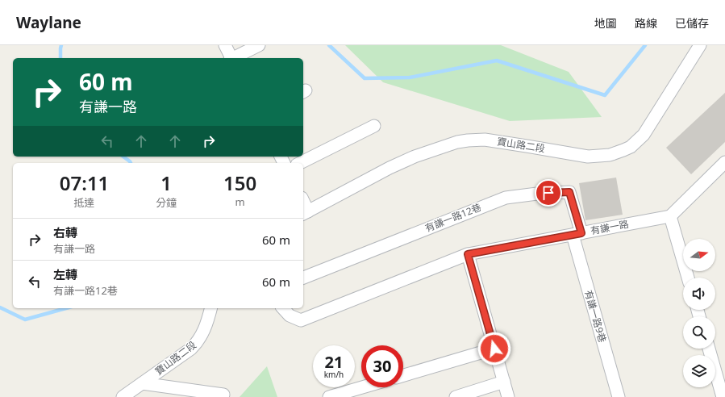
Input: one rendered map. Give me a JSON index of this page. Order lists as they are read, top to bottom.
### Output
{
  "streets": {
    "street": [
      "寶山路二段",
      "有謙一路12巷",
      "有謙一路",
      "有謙一路9巷"
    ]
  },
  "crossings": [
    ["有謙一路12巷", "有謙一路"],
    ["有謙一路12巷", "有謙一路9巷"],
    ["有謙一路", "有謙一路9巷"]
  ],
  "north": "right",
  "page": {
    "header": "Waylane",
    "nav": ["地圖", "路線", "已儲存"],
    "turn": ["60 m", "有謙一路"],
    "eta": [
      "07:11",
      "抵達",
      "1",
      "分鐘",
      "150",
      "m"
    ],
    "list": [
      {
        "name": "右轉",
        "note": "有謙一路",
        "value": "60 m"
      },
      {
        "name": "左轉",
        "note": "有謙一路12巷",
        "value": "60 m"
      }
    ],
    "speed": "21 km/h",
    "limit": "30"
  }
}
